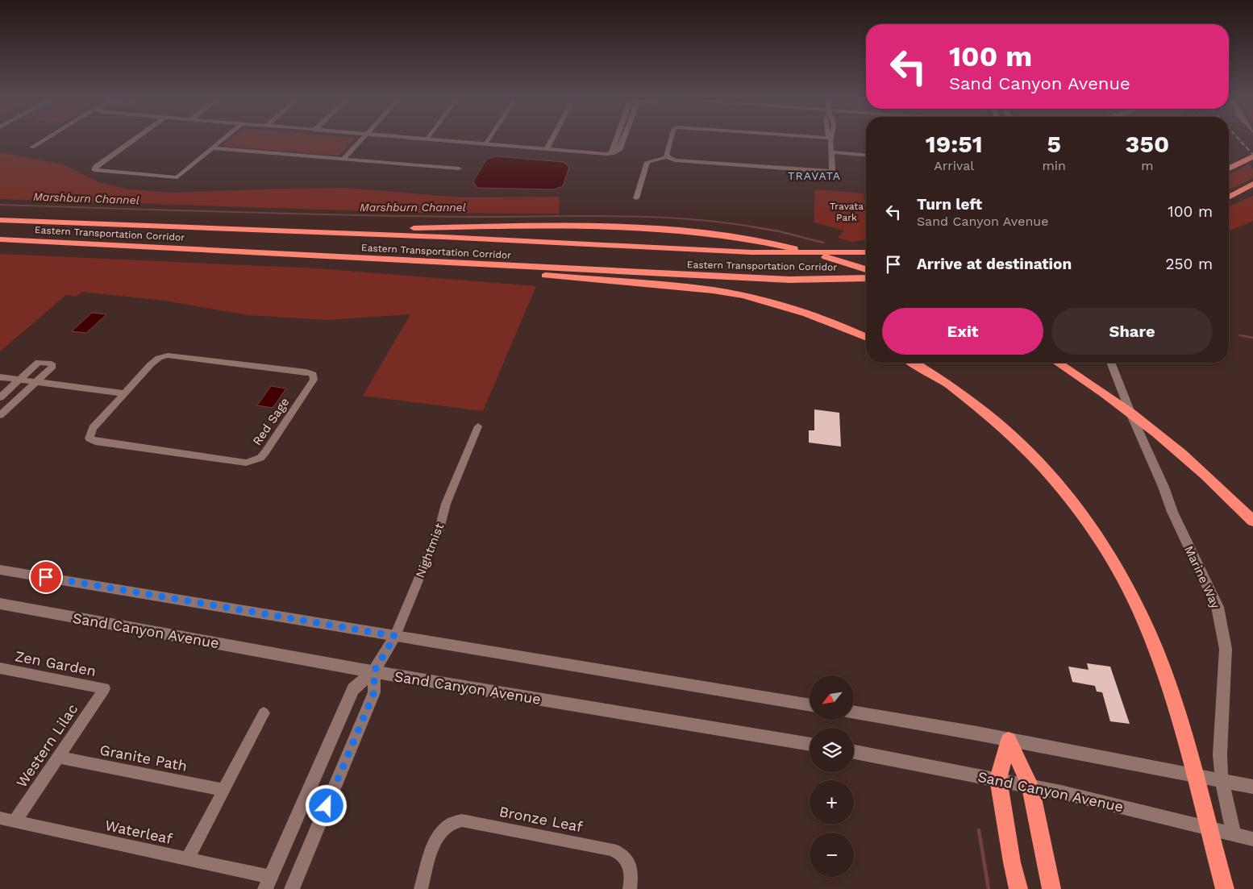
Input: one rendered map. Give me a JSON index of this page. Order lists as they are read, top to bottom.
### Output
{
  "streets": {
    "highway": ["Eastern Transportation Corridor"],
    "main road": ["Nightmist", "Marine Way", "Sand Canyon Avenue"],
    "street": [
      "Red Sage",
      "Zen Garden",
      "Western Lilac",
      "Granite Path",
      "Bronze Leaf",
      "Waterleaf"
    ]
  },
  "crossings": [
    ["Nightmist", "Sand Canyon Avenue"],
    ["Nightmist", "Waterleaf"],
    ["Marine Way", "Sand Canyon Avenue"],
    ["Zen Garden", "Western Lilac"],
    ["Western Lilac", "Granite Path"],
    ["Western Lilac", "Waterleaf"]
  ],
  "districts": ["TRAVATA"],
  "water": ["Marshburn Channel"],
  "parks": ["Travata Park"],
  "north": "bottom left",
  "page": {
    "turn": ["100 m", "Sand Canyon Avenue"],
    "eta": [
      "19:51",
      "Arrival",
      "5",
      "min",
      "350",
      "m"
    ],
    "list": [
      {
        "name": "Turn left",
        "note": "Sand Canyon Avenue",
        "value": "100 m"
      },
      {
        "name": "Arrive at destination",
        "value": "250 m"
      }
    ],
    "buttons": ["Exit", "Share"],
    "map_buttons": ["+", "−"]
  }
}
